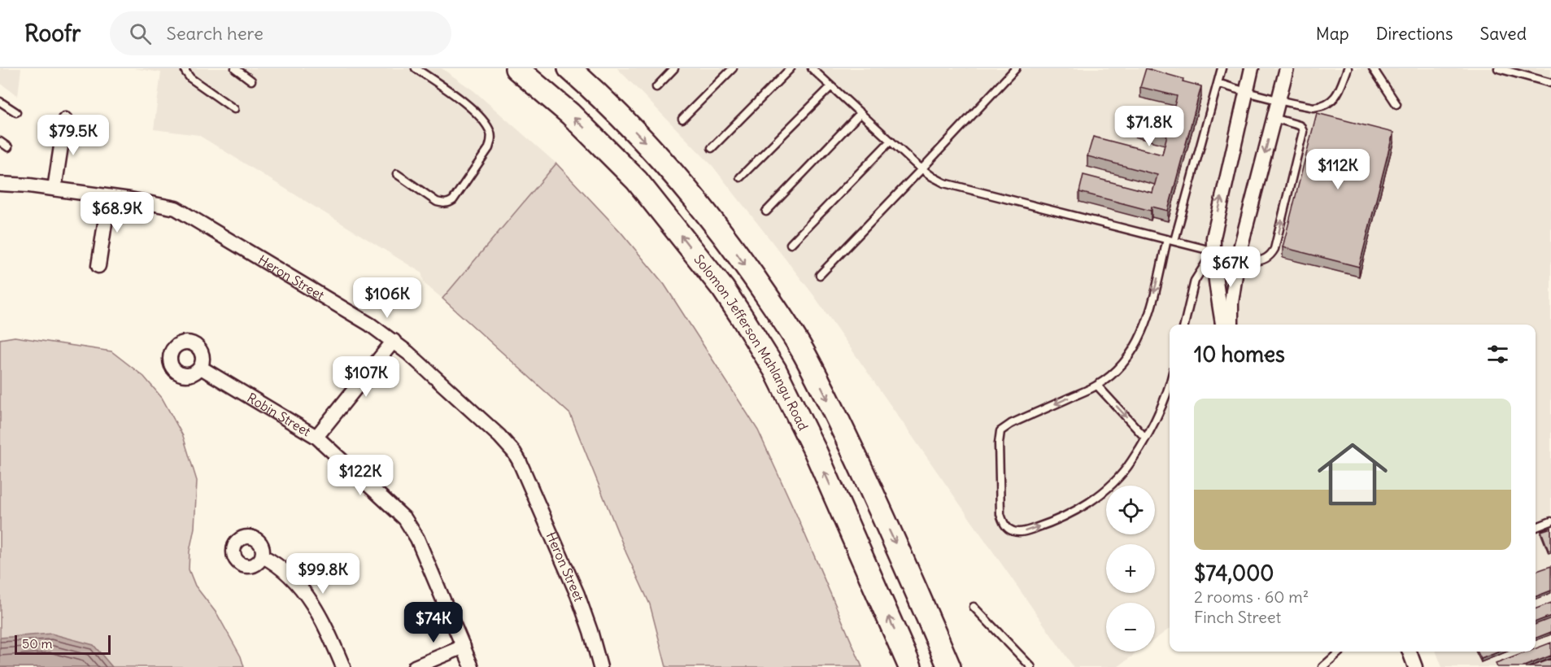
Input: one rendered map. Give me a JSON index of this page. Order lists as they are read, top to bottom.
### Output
{
  "streets": {
    "main road": ["Solomon Jefferson Mahlangu Road"],
    "street": ["Heron Street", "Robin Street"]
  },
  "scale_bar": "50 m",
  "page": {
    "header": "Roofr",
    "search": "Search here",
    "nav": ["Map", "Directions", "Saved"],
    "price": [
      "$71.8K",
      "$79.5K",
      "$112K",
      "$68.9K",
      "$67K",
      "$106K",
      "$107K",
      "$122K",
      "$99.8K",
      "$74K"
    ],
    "heading": "10 homes",
    "list": [
      {
        "name": "$74,000",
        "note": "2 rooms · 60 m² · Finch Street"
      }
    ],
    "map_buttons": ["+", "−"],
    "scale": "50 m"
  }
}
